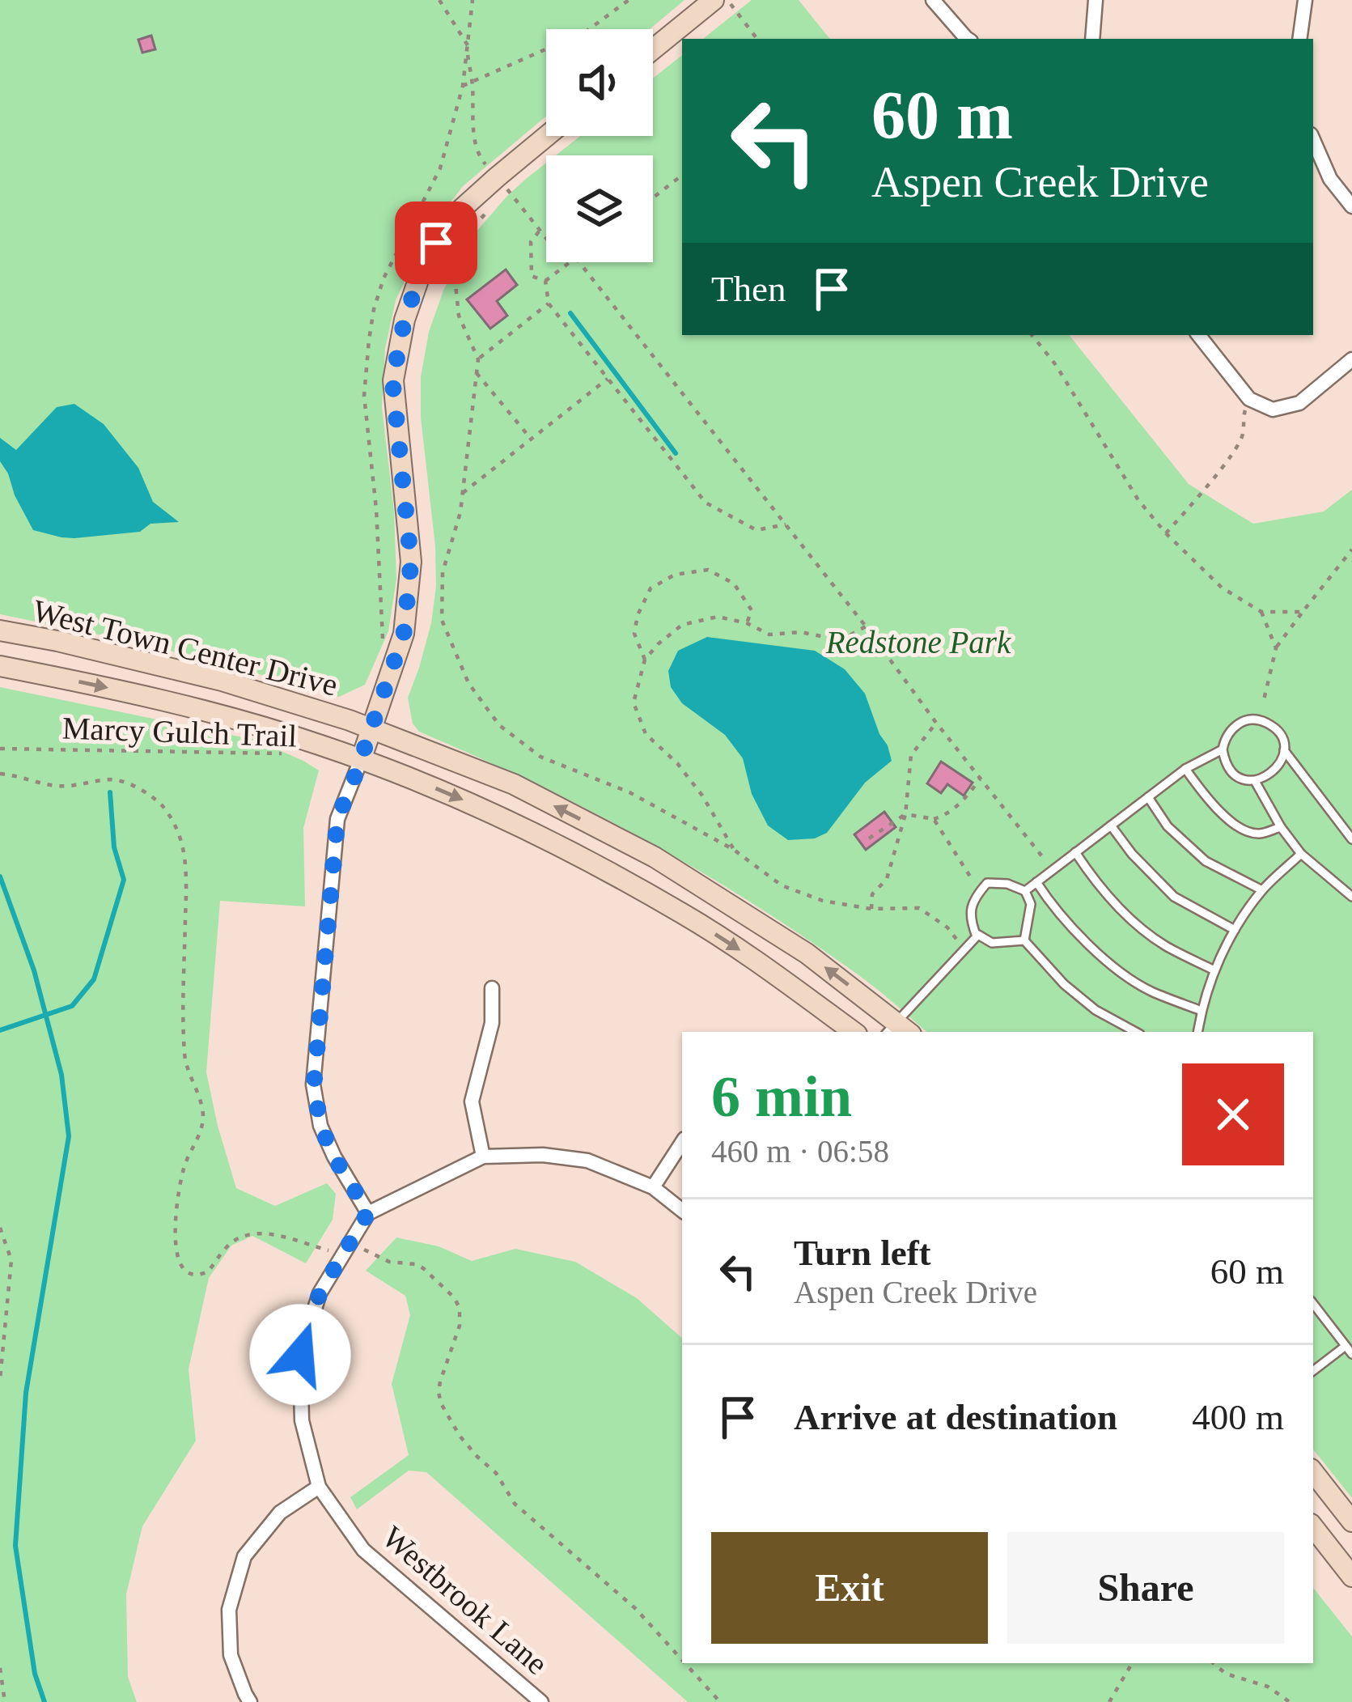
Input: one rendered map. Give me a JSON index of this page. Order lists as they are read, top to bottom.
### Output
{
  "streets": {
    "street": ["West Town Center Drive", "Westbrook Lane"],
    "path": ["Marcy Gulch Trail"]
  },
  "parks": ["Redstone Park"],
  "page": {
    "turn": ["60 m", "Aspen Creek Drive"],
    "then": "Then",
    "heading": ["6 min", "460 m · 06:58"],
    "list": [
      {
        "name": "Turn left",
        "note": "Aspen Creek Drive",
        "value": "60 m"
      },
      {
        "name": "Arrive at destination",
        "value": "400 m"
      }
    ],
    "buttons": ["Exit", "Share"]
  }
}
